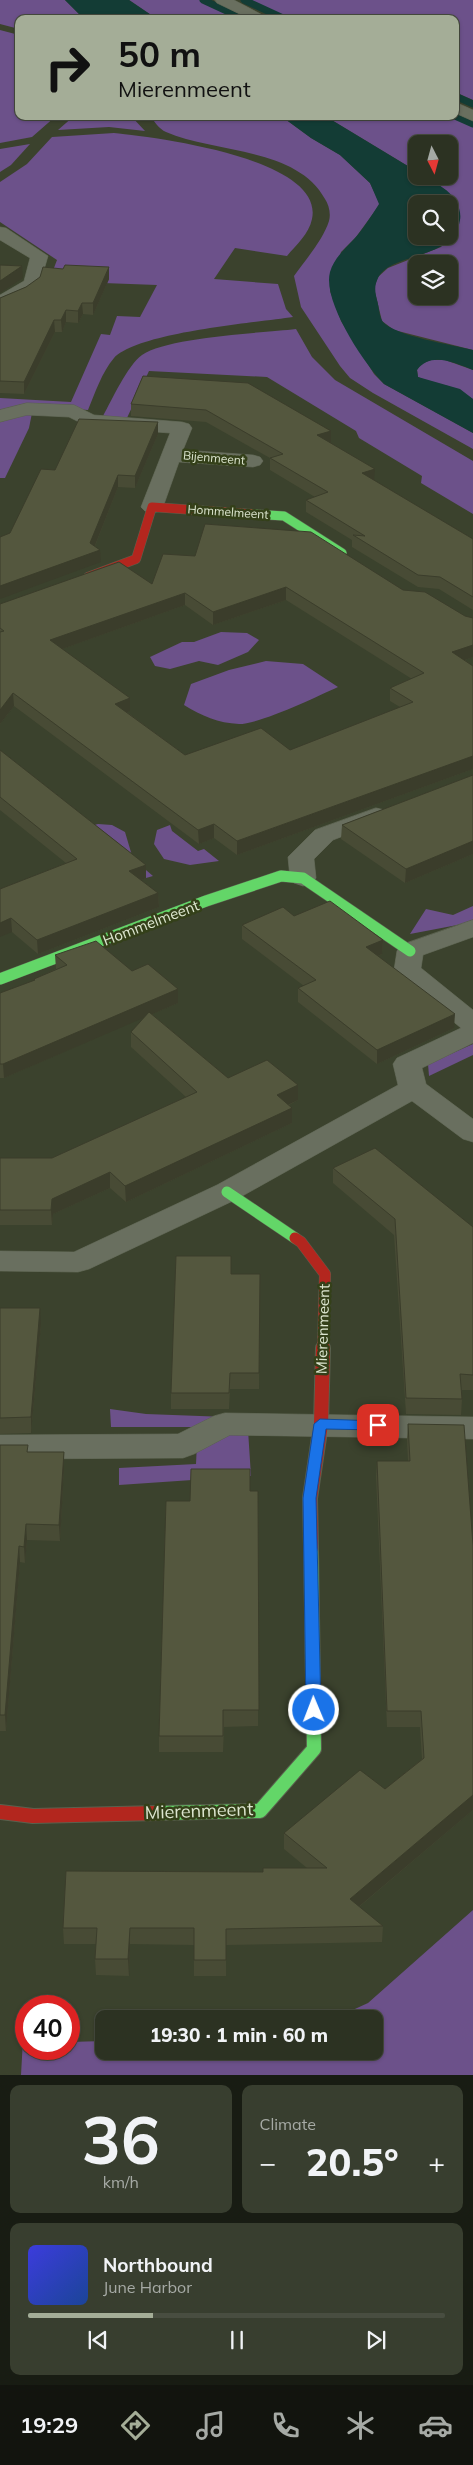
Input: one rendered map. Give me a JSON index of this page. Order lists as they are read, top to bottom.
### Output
{
  "streets": {
    "street": ["Bijenmeent", "Hommelmeent", "Mierenmeent"]
  },
  "crossings": [
    ["Bijenmeent", "Hommelmeent"]
  ],
  "north": "bottom",
  "page": {
    "turn": ["50 m", "Mierenmeent"],
    "limit": "40",
    "trip": "19:30 · 1 min · 60 m",
    "tile": [
      ["36", "km/h"],
      "Climate"
    ],
    "heat": ["−", "20.5°", "+"],
    "song": ["Northbound", "June Harbor"],
    "tabs": "19:29"
  }
}
